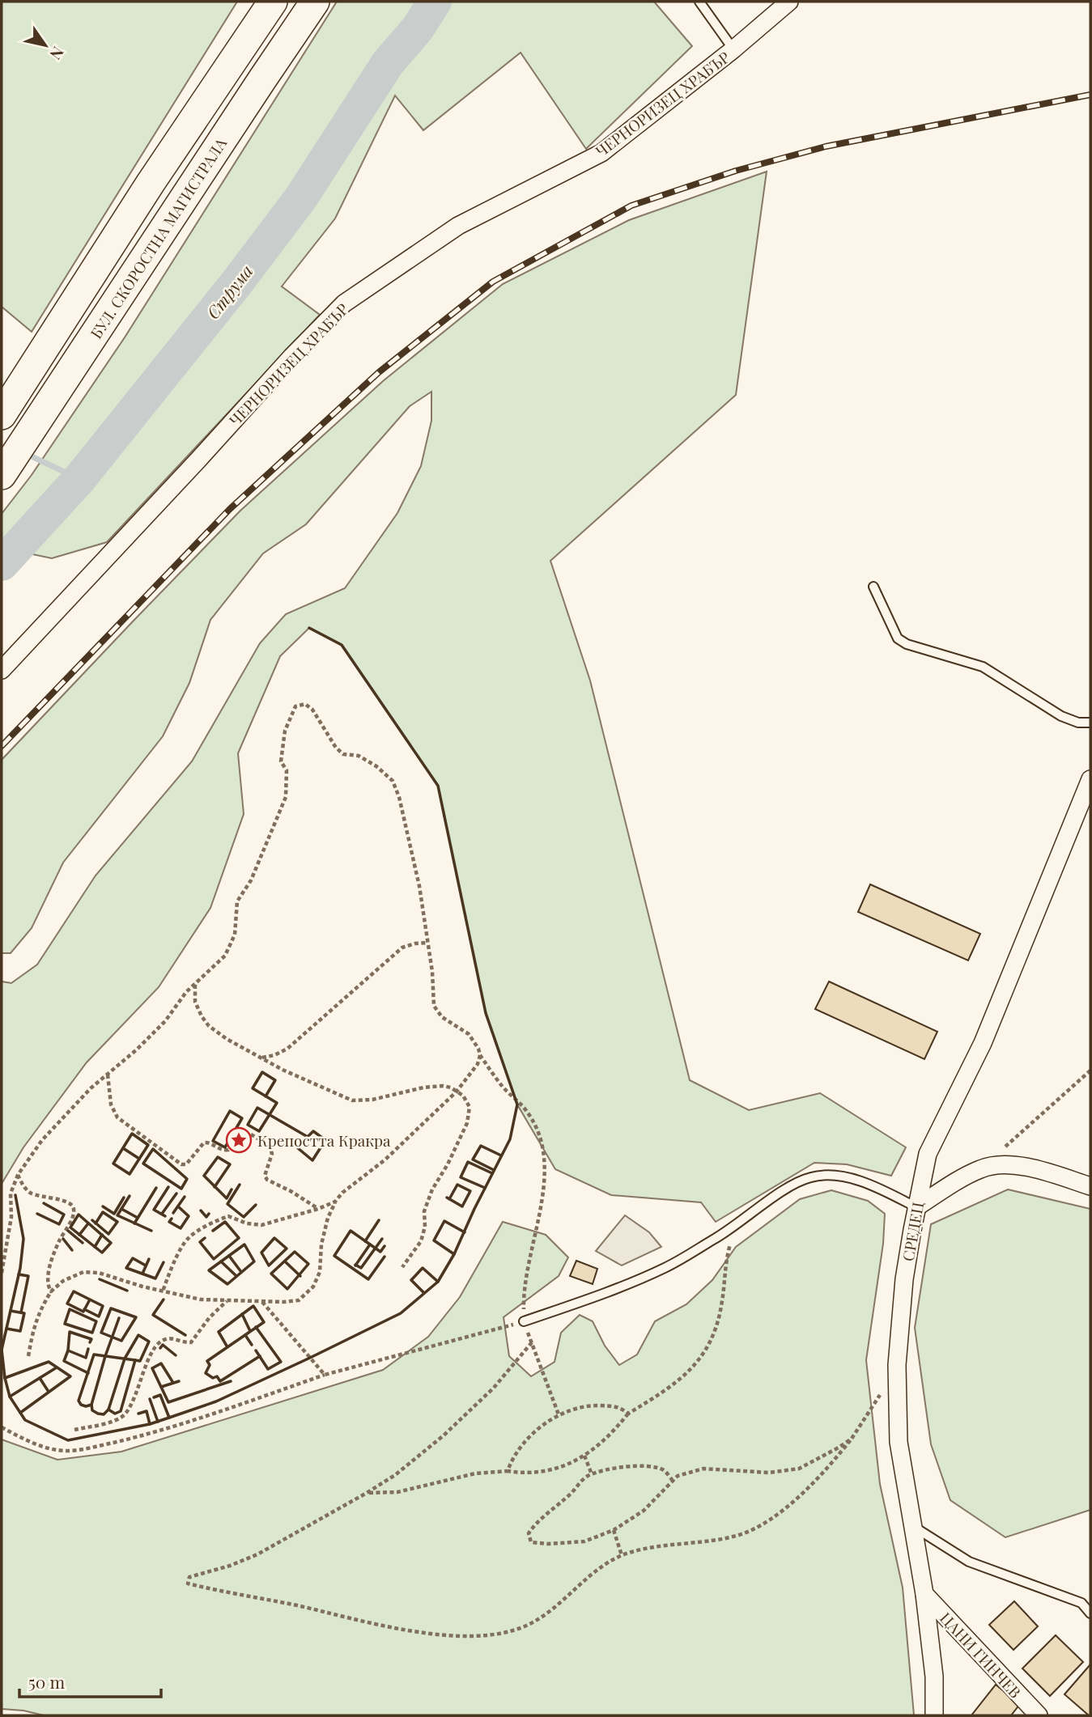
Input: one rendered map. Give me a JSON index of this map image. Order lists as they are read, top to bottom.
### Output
{
  "streets": {
    "highway": ["БУЛ. СКОРОСТНА МАГИСТРАЛА"],
    "street": ["ЧЕРНОРИЗЕЦ ХРАБЪР", "СРЕДЕЦ", "ЦАНИ ГИНЧЕВ"]
  },
  "crossings": [
    ["СРЕДЕЦ", "ЦАНИ ГИНЧЕВ"]
  ],
  "water": ["Струма"],
  "places": {
    "place": ["Крепостта Кракра"]
  },
  "scale_bar": "50 m",
  "north": "bottom right"
}
